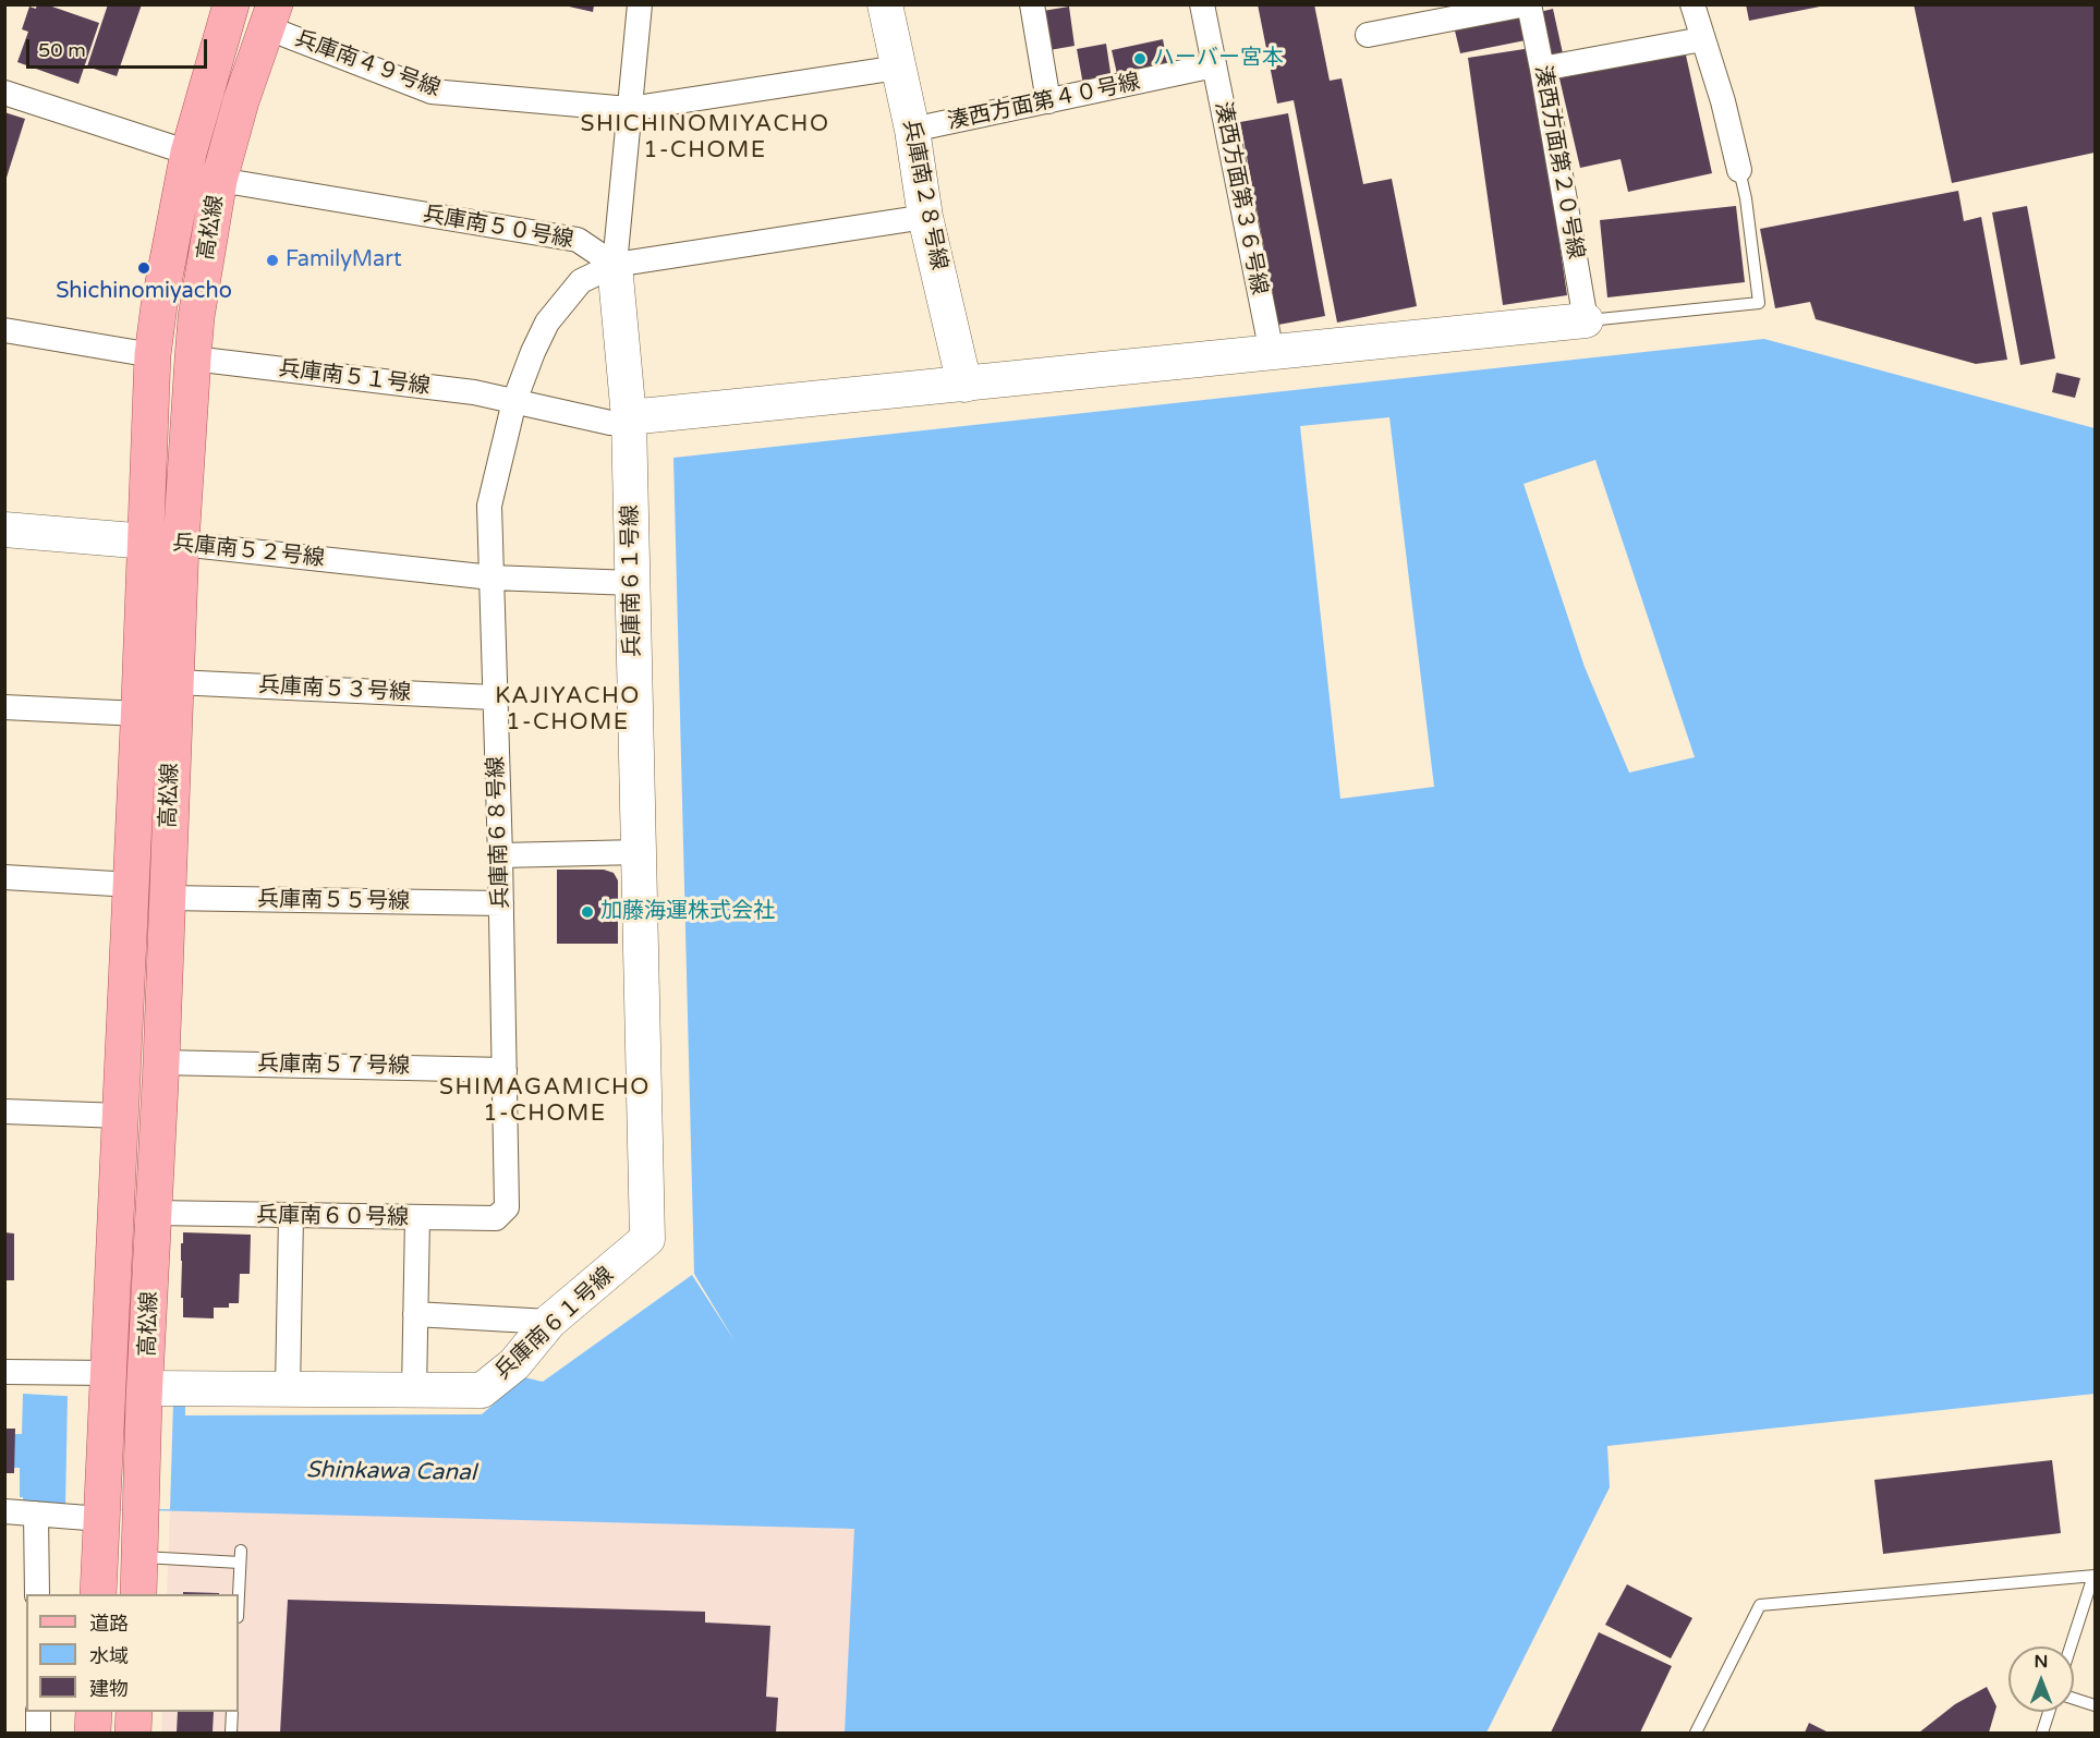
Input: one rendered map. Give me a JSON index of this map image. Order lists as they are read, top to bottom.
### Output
{
  "streets": {
    "main road": ["高松線"],
    "street": [
      "兵庫南４９号線",
      "湊西方面第４０号線",
      "湊西方面第２０号線",
      "兵庫南２８号線",
      "湊西方面第３６号線",
      "兵庫南５０号線",
      "兵庫南５１号線",
      "兵庫南５２号線",
      "兵庫南６１号線",
      "兵庫南５３号線",
      "兵庫南６８号線",
      "兵庫南５５号線",
      "兵庫南５７号線",
      "兵庫南６０号線"
    ]
  },
  "crossings": [
    ["兵庫南４９号線", "兵庫南２８号線"],
    ["兵庫南４９号線", "高松線"],
    ["湊西方面第４０号線", "兵庫南２８号線"],
    ["湊西方面第４０号線", "湊西方面第３６号線"],
    ["高松線", "兵庫南５０号線"],
    ["高松線", "兵庫南５１号線"],
    ["高松線", "兵庫南５２号線"],
    ["高松線", "兵庫南６１号線"],
    ["高松線", "兵庫南５３号線"],
    ["高松線", "兵庫南５５号線"],
    ["高松線", "兵庫南５７号線"],
    ["高松線", "兵庫南６０号線"],
    ["兵庫南５０号線", "兵庫南６１号線"],
    ["兵庫南５０号線", "兵庫南６８号線"],
    ["兵庫南５１号線", "兵庫南６１号線"],
    ["兵庫南５１号線", "兵庫南６８号線"],
    ["兵庫南５２号線", "兵庫南６１号線"],
    ["兵庫南５２号線", "兵庫南６８号線"],
    ["兵庫南６１号線", "兵庫南６８号線"],
    ["兵庫南５３号線", "兵庫南６８号線"],
    ["兵庫南６８号線", "兵庫南５５号線"],
    ["兵庫南６８号線", "兵庫南５７号線"],
    ["兵庫南６８号線", "兵庫南６０号線"]
  ],
  "districts": ["SHICHINOMIYACHO 1-CHOME", "KAJIYACHO 1-CHOME", "SHIMAGAMICHO 1-CHOME"],
  "water": ["Shinkawa Canal"],
  "places": [
    "ハーバー宮本",
    "FamilyMart",
    "Shichinomiyacho",
    "加藤海運株式会社"
  ],
  "legend": ["道路", "水域", "建物"],
  "scale_bar": "50 m",
  "north": "top"
}
